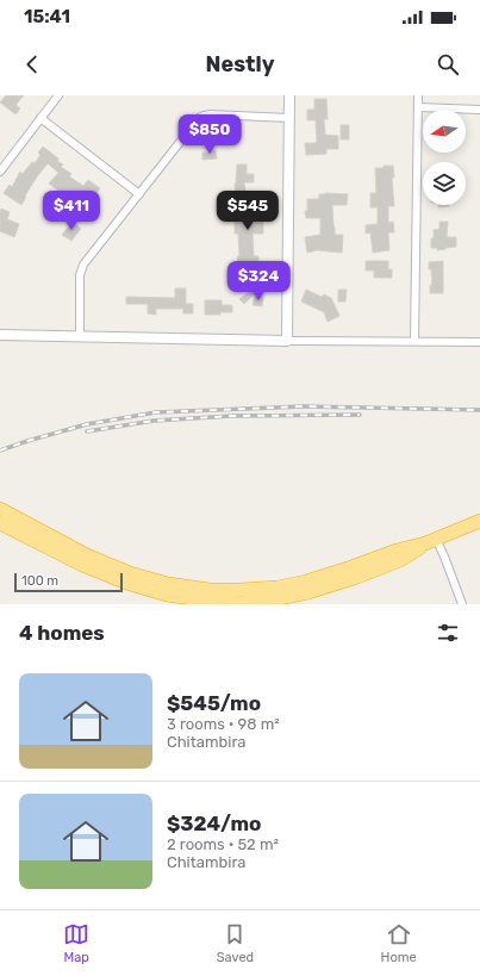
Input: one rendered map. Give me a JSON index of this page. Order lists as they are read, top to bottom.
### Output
{
  "scale_bar": "100 m",
  "north": "left",
  "page": {
    "status": "15:41",
    "header": "Nestly",
    "price": [
      "$850",
      "$411",
      "$545",
      "$324"
    ],
    "scale": "100 m",
    "heading": "4 homes",
    "list": [
      {
        "name": "$545/mo",
        "note": "3 rooms · 98 m² · Chitambira"
      },
      {
        "name": "$324/mo",
        "note": "2 rooms · 52 m² · Chitambira"
      }
    ],
    "tabs": ["Map", "Saved", "Home"]
  }
}
